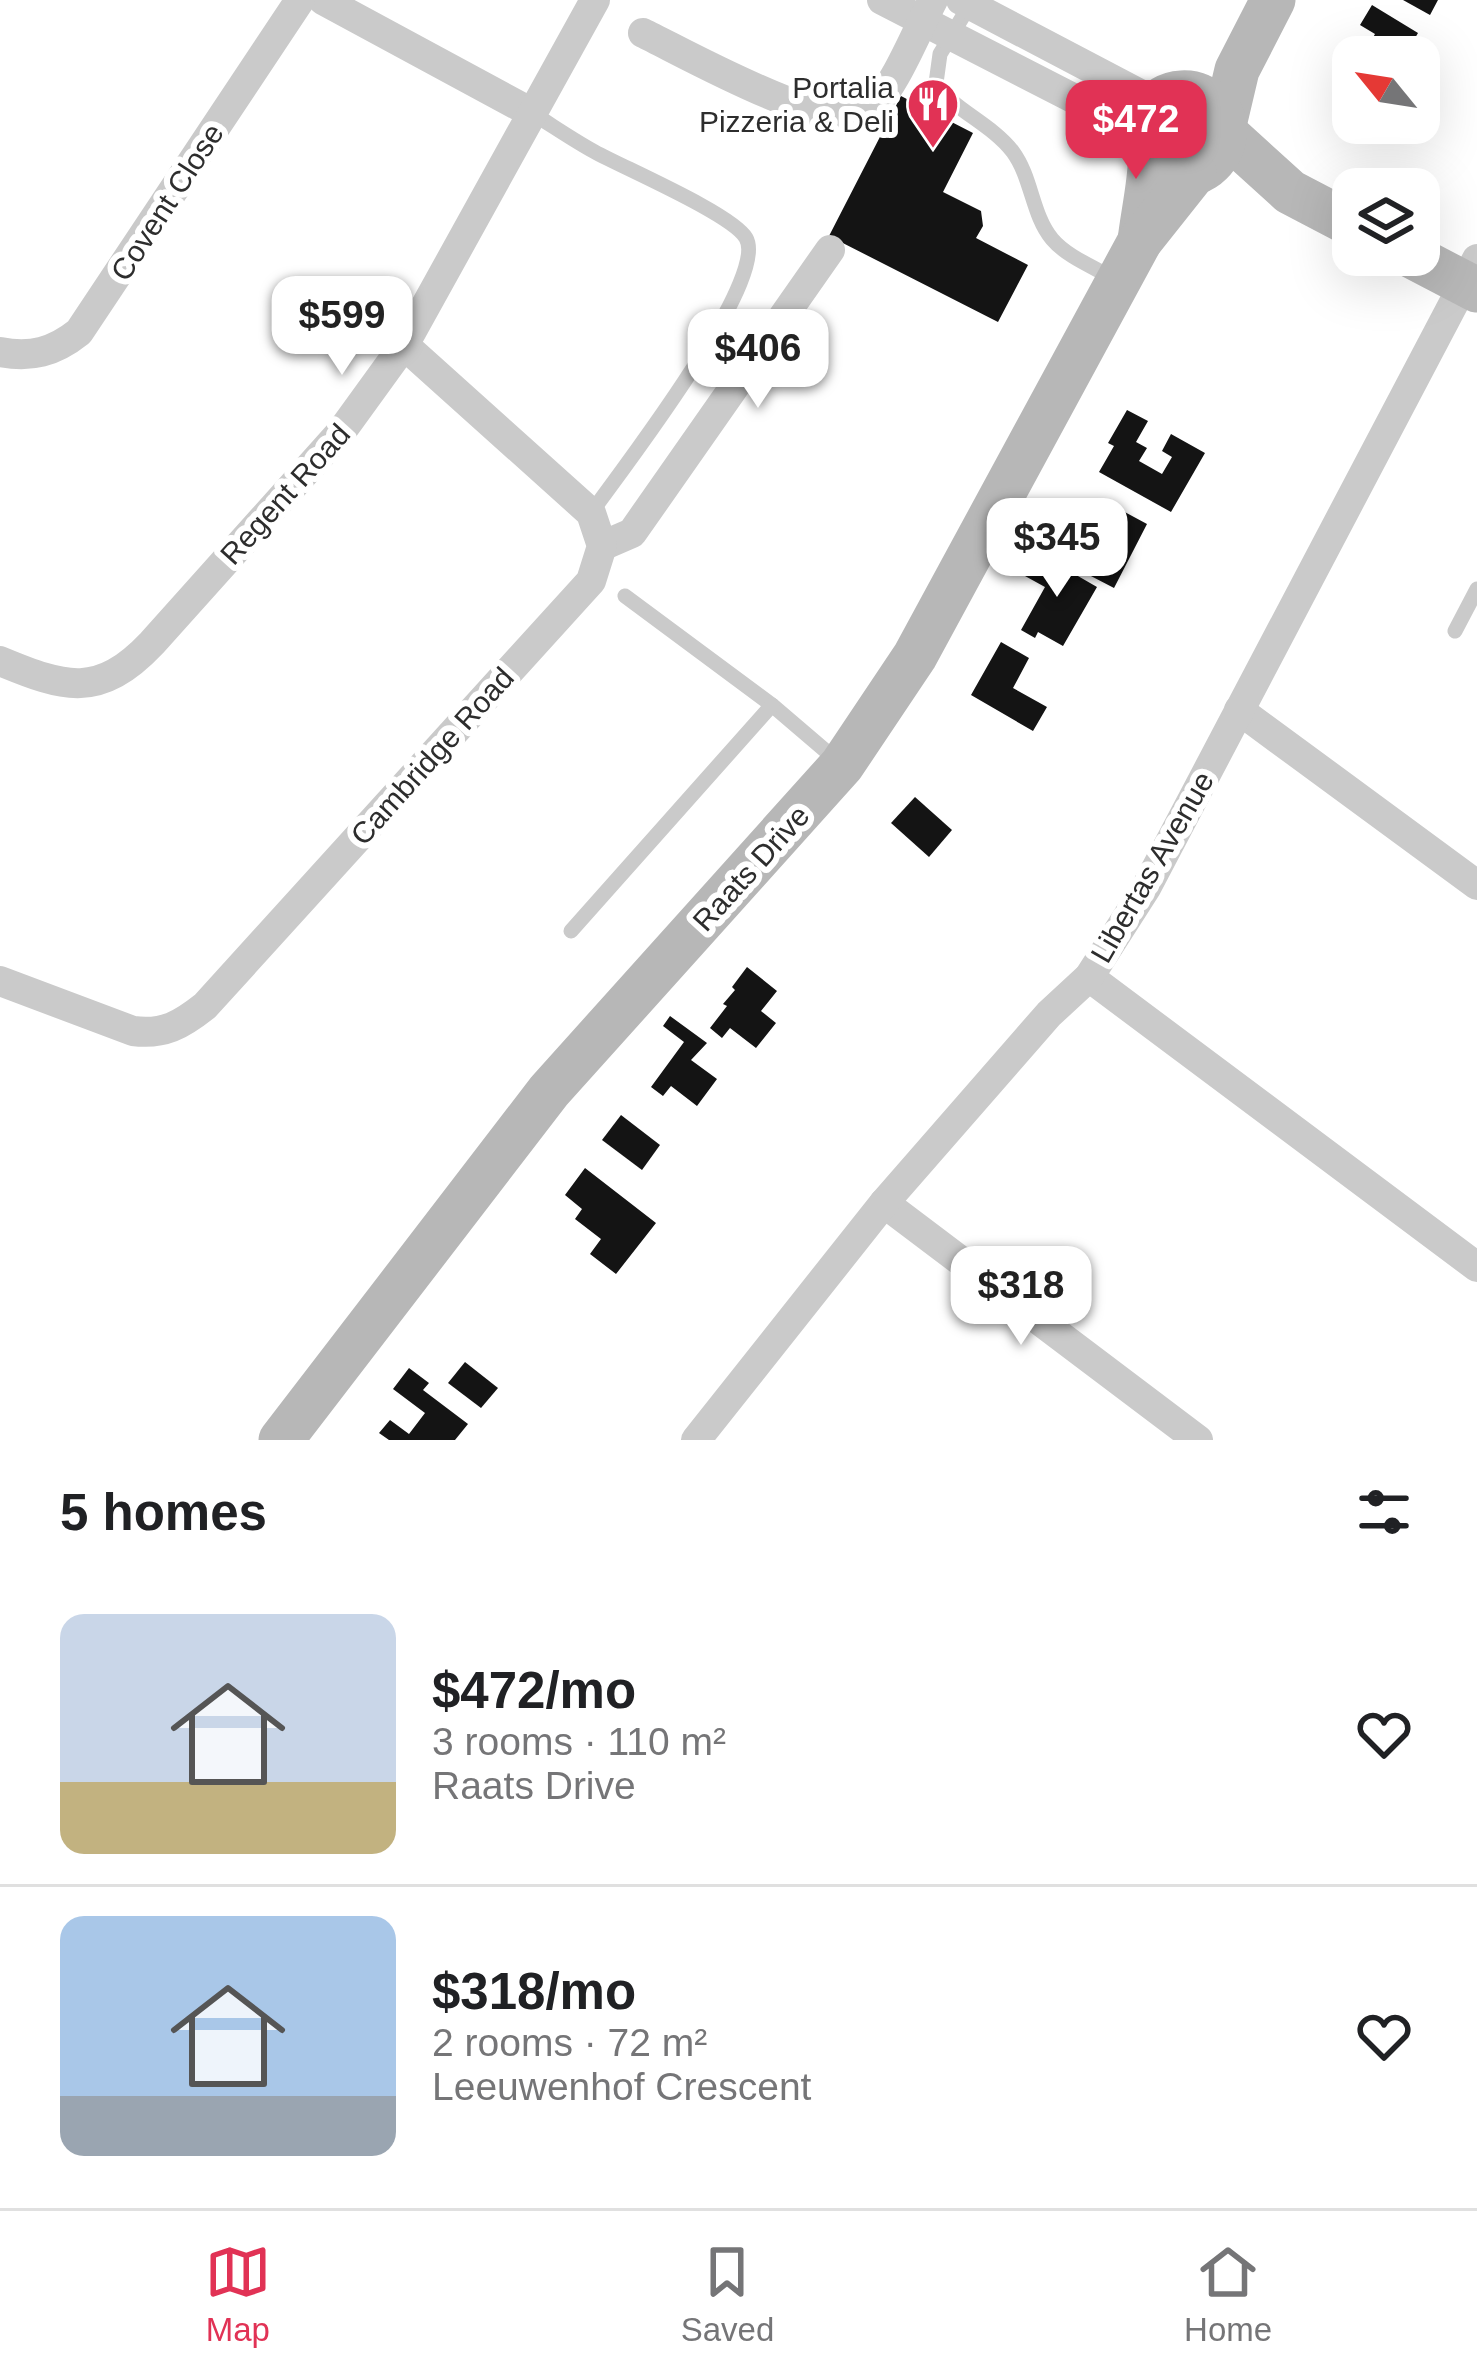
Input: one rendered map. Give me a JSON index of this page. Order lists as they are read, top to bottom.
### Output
{
  "streets": {
    "street": [
      "Covent Close",
      "Regent Road",
      "Cambridge Road",
      "Libertas Avenue",
      "Raats Drive"
    ]
  },
  "places": {
    "restaurant": ["Portalia Pizzeria & Deli"]
  },
  "north": "top left",
  "page": {
    "price": [
      "$472",
      "$599",
      "$406",
      "$345",
      "$318"
    ],
    "heading": "5 homes",
    "list": [
      {
        "name": "$472/mo",
        "note": "3 rooms · 110 m² · Raats Drive"
      },
      {
        "name": "$318/mo",
        "note": "2 rooms · 72 m² · Leeuwenhof Crescent"
      }
    ],
    "tabs": ["Map", "Saved", "Home"]
  }
}
